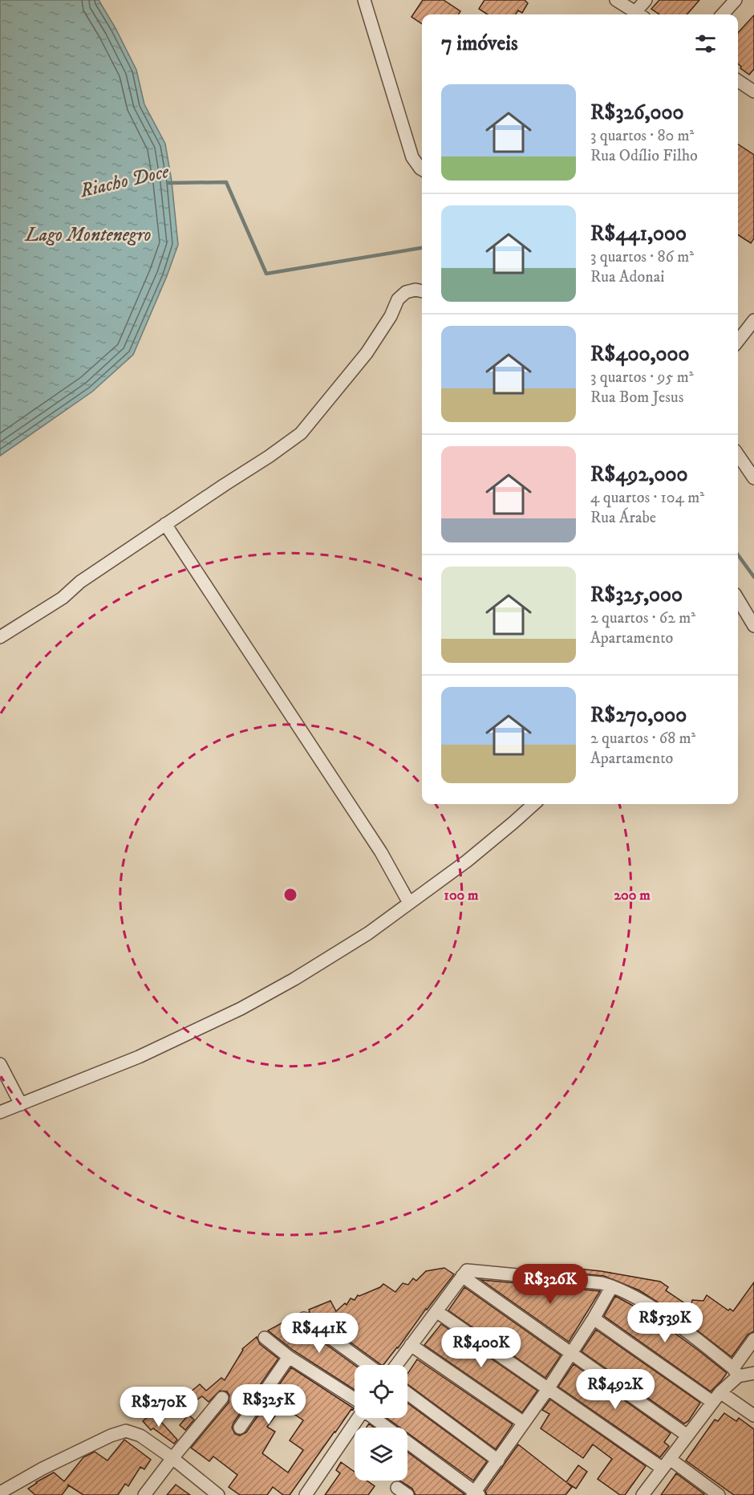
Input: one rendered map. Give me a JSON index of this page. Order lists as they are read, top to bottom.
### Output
{
  "water": ["Riacho Doce", "Lago Montenegro"],
  "page": {
    "heading": "7 imóveis",
    "list": [
      {
        "name": "R$326,000",
        "note": "3 quartos · 80 m² · Rua Odílio Filho"
      },
      {
        "name": "R$441,000",
        "note": "3 quartos · 86 m² · Rua Adonai"
      },
      {
        "name": "R$400,000",
        "note": "3 quartos · 95 m² · Rua Bom Jesus"
      },
      {
        "name": "R$492,000",
        "note": "4 quartos · 104 m² · Rua Árabe"
      },
      {
        "name": "R$325,000",
        "note": "2 quartos · 62 m² · Apartamento"
      },
      {
        "name": "R$270,000",
        "note": "2 quartos · 68 m² · Apartamento"
      }
    ],
    "price": [
      "R$326K",
      "R$539K",
      "R$441K",
      "R$400K",
      "R$492K",
      "R$325K",
      "R$270K"
    ]
  },
  "rings": ["100 m", "200 m"]
}
